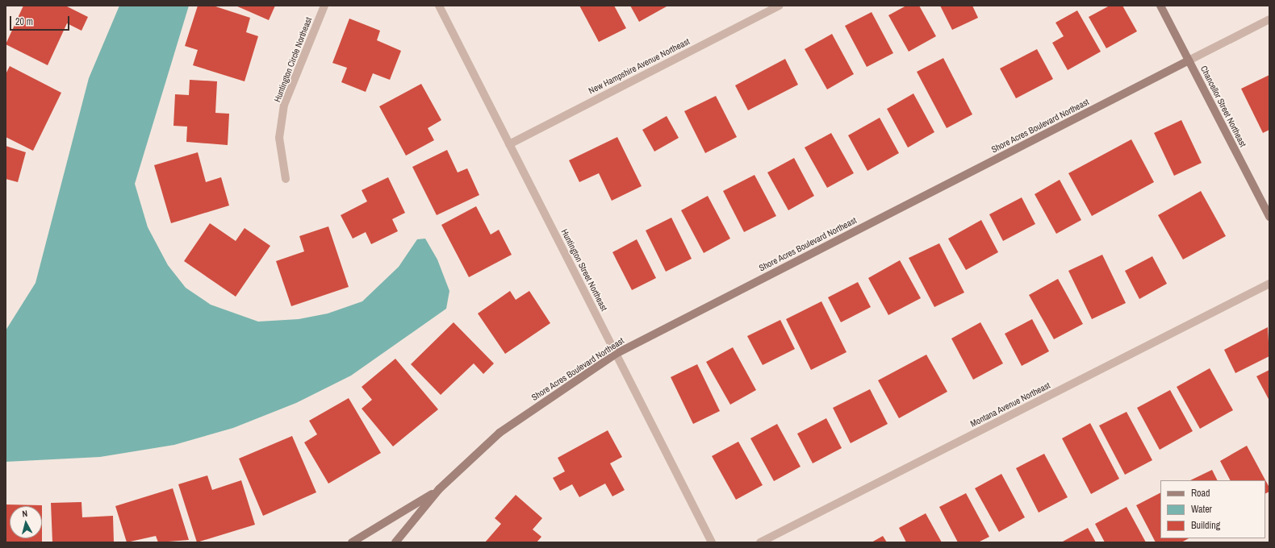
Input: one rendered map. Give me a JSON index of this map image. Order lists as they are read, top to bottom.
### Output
{
  "streets": {
    "street": [
      "Huntington Circle Northeast",
      "New Hampshire Avenue Northeast",
      "Chancellor Street Northeast",
      "Shore Acres Boulevard Northeast",
      "Huntington Street Northeast",
      "Montana Avenue Northeast"
    ]
  },
  "crossings": [
    ["New Hampshire Avenue Northeast", "Huntington Street Northeast"],
    ["Chancellor Street Northeast", "Shore Acres Boulevard Northeast"],
    ["Shore Acres Boulevard Northeast", "Huntington Street Northeast"]
  ],
  "legend": ["Road", "Water", "Building"],
  "scale_bar": "20 m",
  "north": "top"
}
